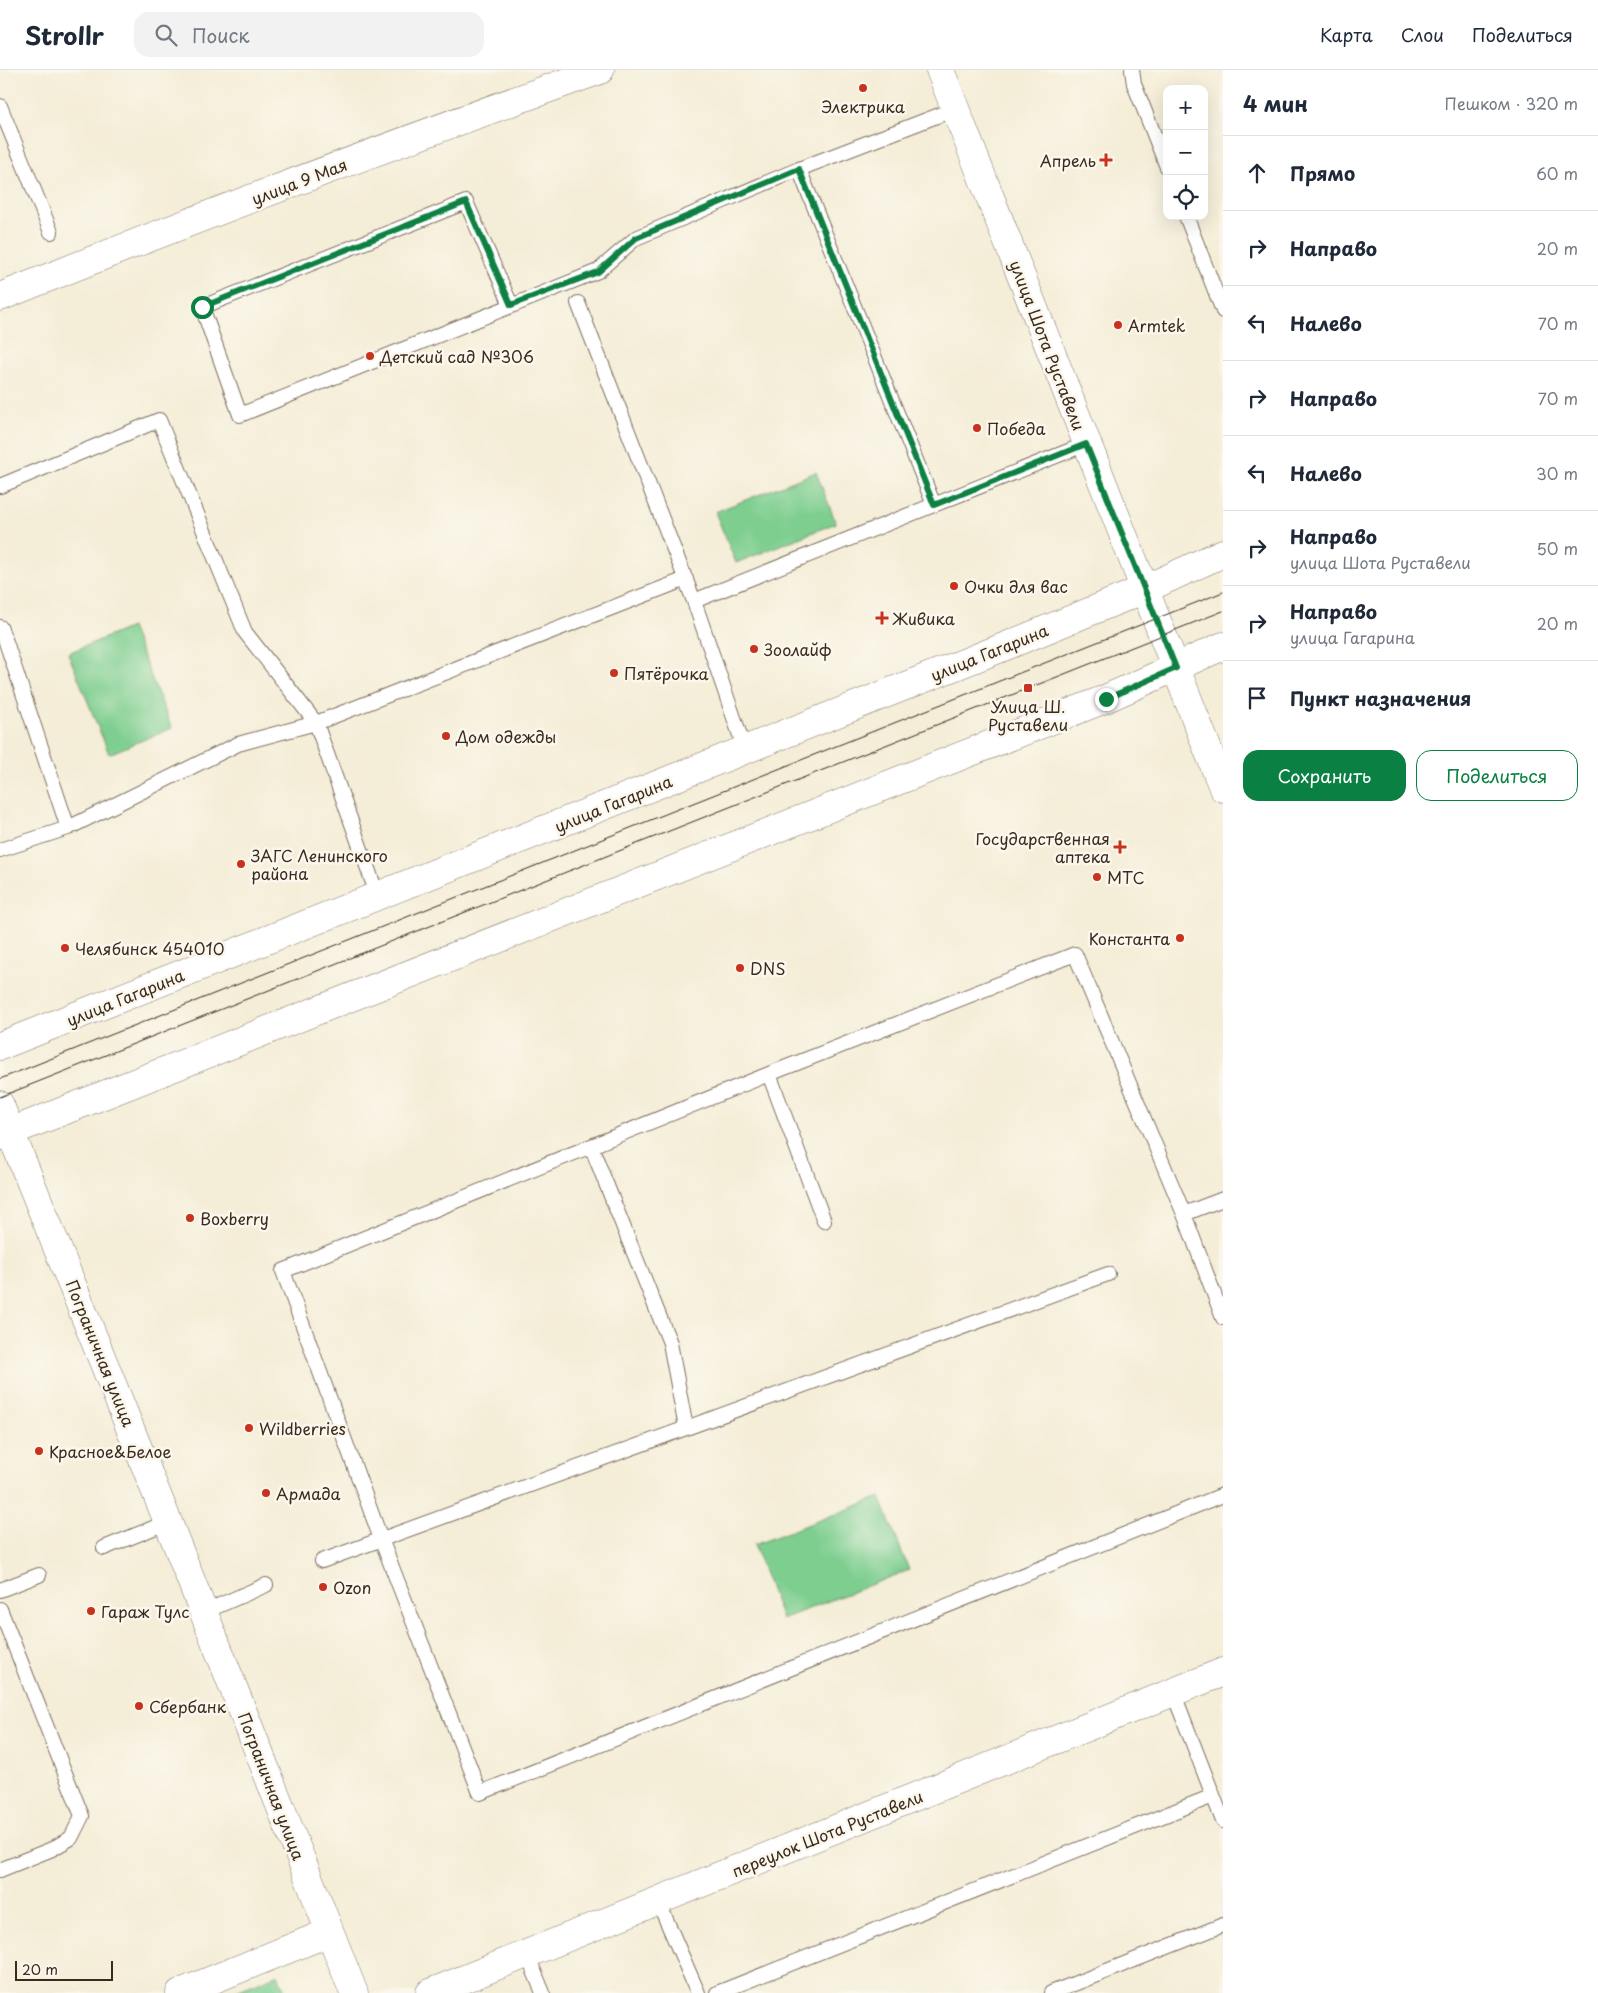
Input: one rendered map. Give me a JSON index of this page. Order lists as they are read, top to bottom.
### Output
{
  "streets": {
    "street": [
      "улица 9 Мая",
      "улица Шота Руставели",
      "улица Гагарина",
      "Пограничная улица",
      "переулок Шота Руставели"
    ]
  },
  "crossings": [
    ["улица Шота Руставели", "улица Гагарина"]
  ],
  "places": {
    "other": [
      "Электрика",
      "Armtek",
      "Детский сад №306",
      "Победа",
      "Очки для вас",
      "Зоолайф",
      "Пятёрочка",
      "Дом одежды",
      "ЗАГС Ленинского района",
      "МТС",
      "Константа",
      "Челябинск 454010",
      "DNS",
      "Boxberry",
      "Wildberries",
      "Красное&Белое",
      "Армада",
      "Ozon",
      "Гараж Тулс",
      "Сбербанк"
    ],
    "health": ["Апрель", "Живика", "Государственная аптека"],
    "transit": ["Улица Ш. Руставели"]
  },
  "scale_bar": "20 m",
  "page": {
    "header": "Strollr",
    "search": "Поиск",
    "nav": ["Карта", "Слои", "Поделиться"],
    "heading": ["4 мин", "Пешком · 320 m"],
    "map_buttons": ["+", "−"],
    "list": [
      ["Прямо", "60 m"],
      ["Направо", "20 m"],
      ["Налево", "70 m"],
      ["Направо", "70 m"],
      ["Налево", "30 m"],
      ["Направо", "улица Шота Руставели", "50 m"],
      ["Направо", "улица Гагарина", "20 m"],
      "Пункт назначения"
    ],
    "buttons": ["Сохранить", "Поделиться"],
    "scale": "20 m"
  }
}
